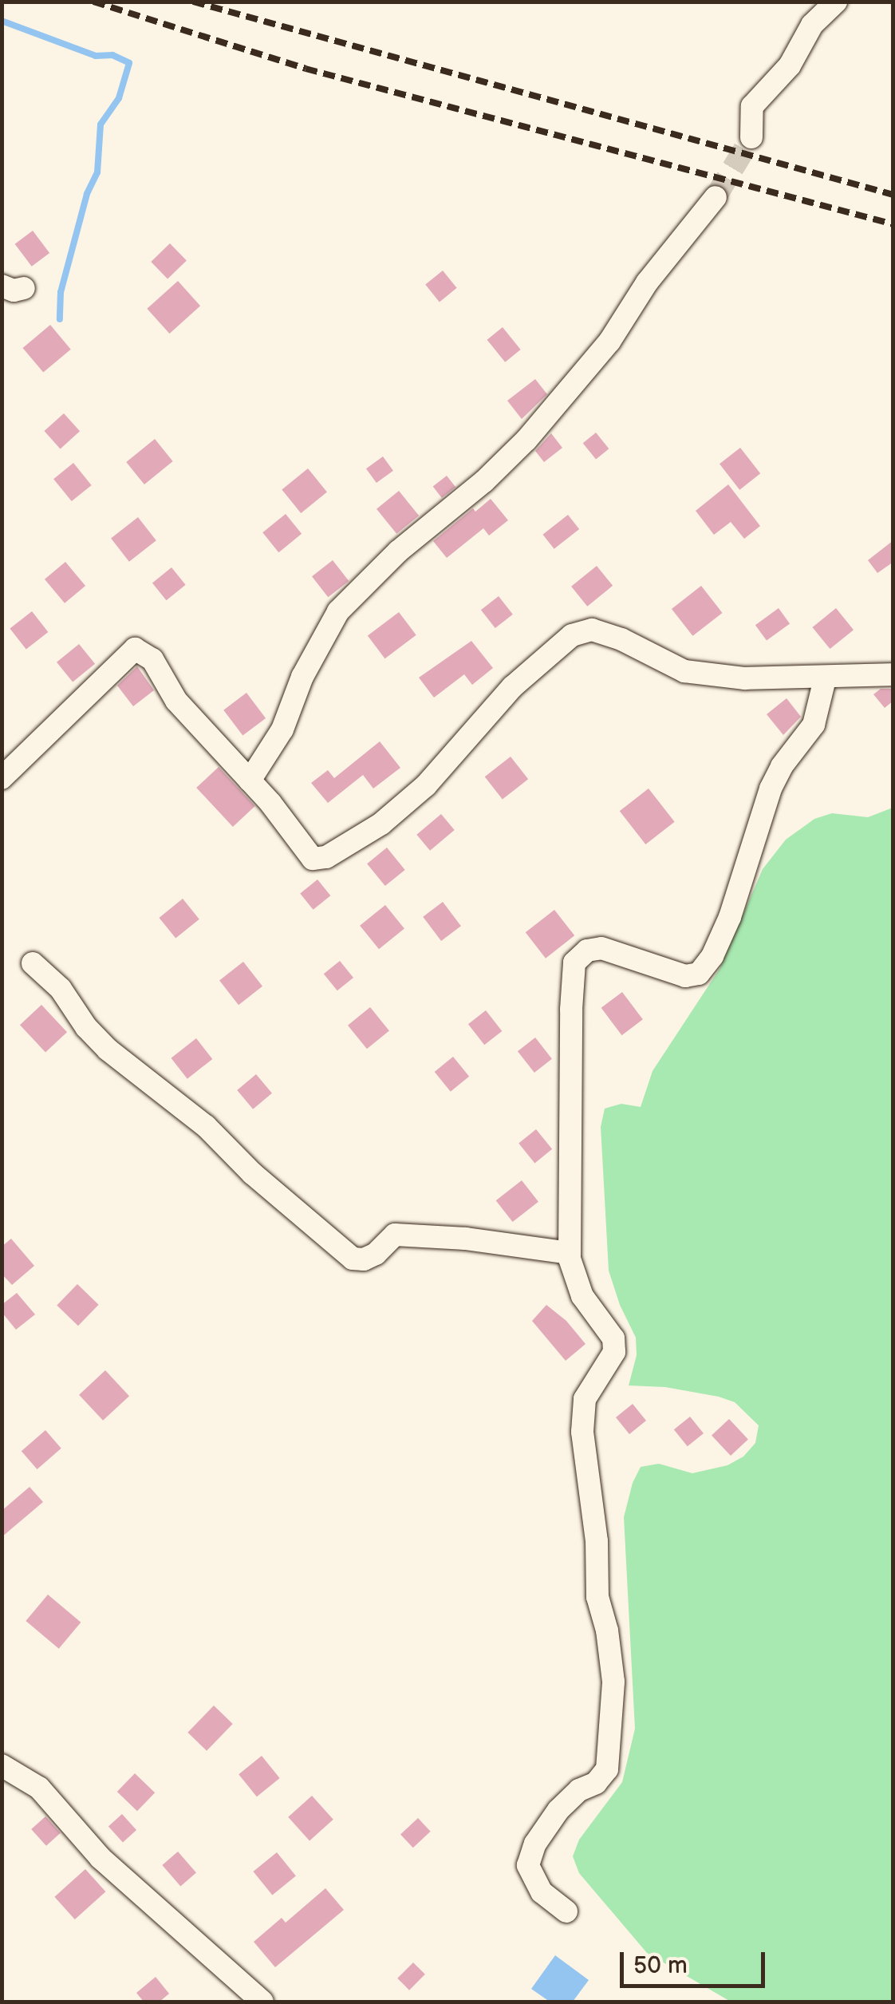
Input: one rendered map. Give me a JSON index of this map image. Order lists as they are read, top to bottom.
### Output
{
  "scale_bar": "50 m"
}
